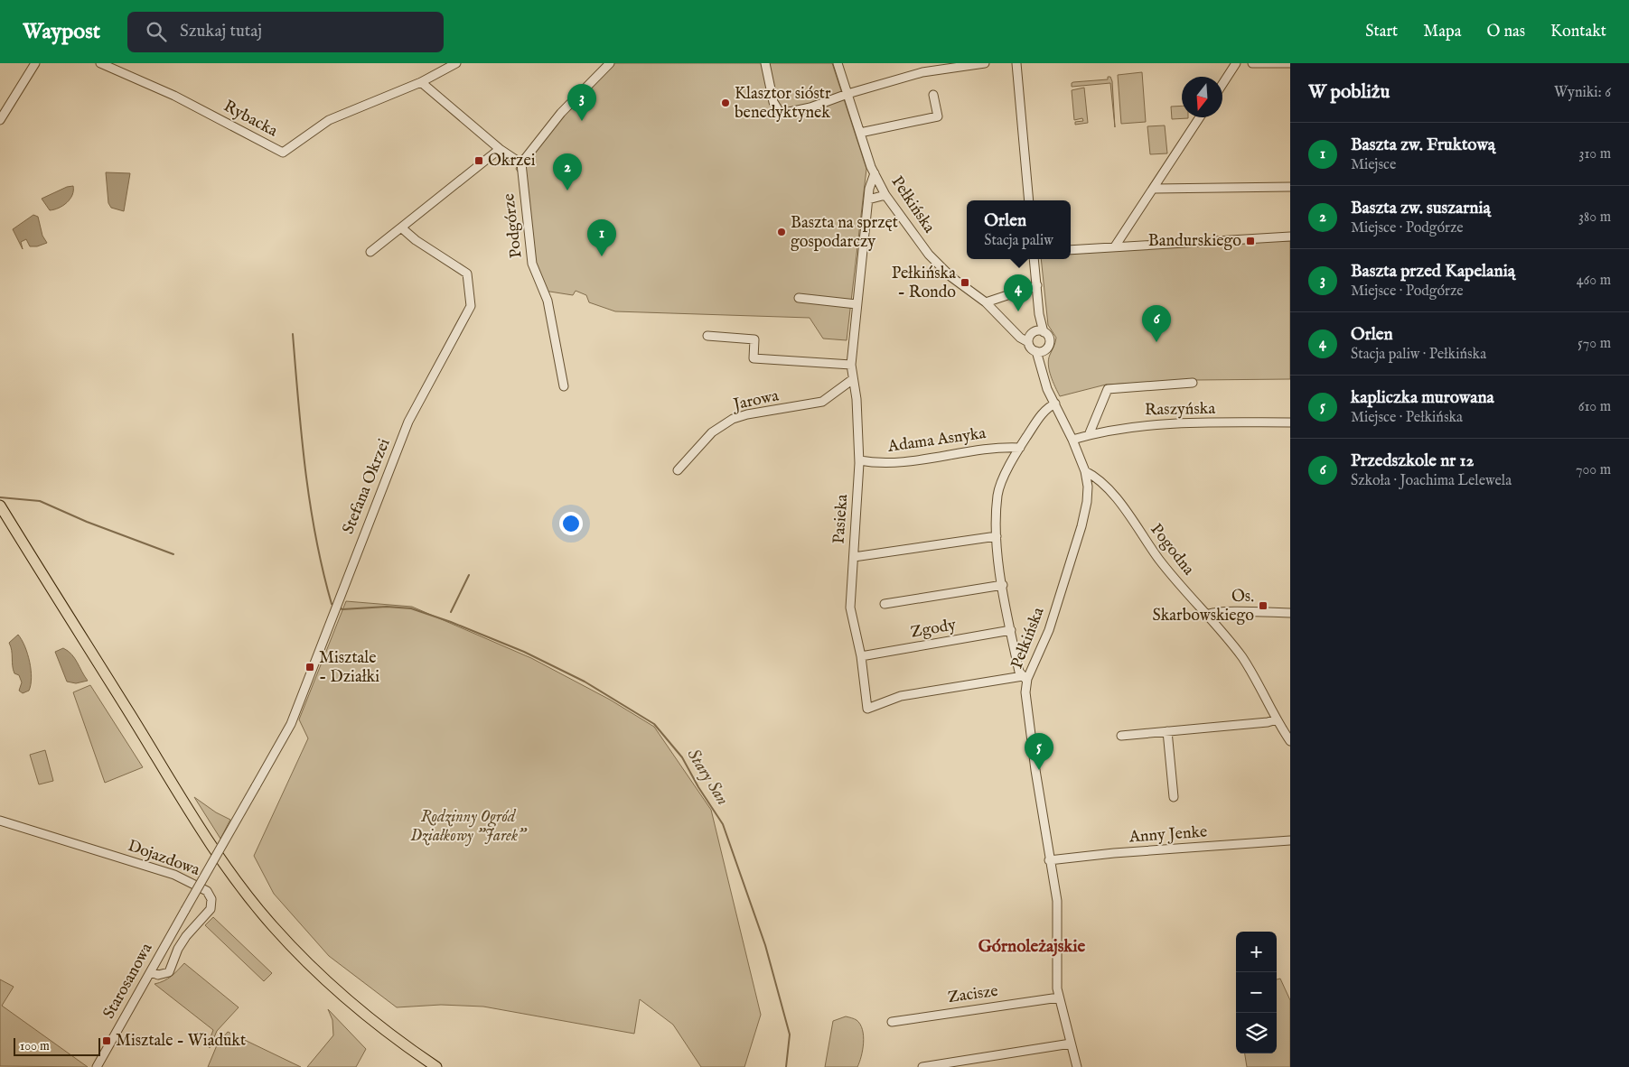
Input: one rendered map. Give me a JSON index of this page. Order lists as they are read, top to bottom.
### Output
{
  "streets": {
    "street": [
      "Rybacka",
      "Pełkińska",
      "Podgórze",
      "Jarowa",
      "Raszyńska",
      "Adama Asnyka",
      "Stefana Okrzei",
      "Pasieka",
      "Pogodna",
      "Zgody",
      "Anny Jenke",
      "Dojazdowa",
      "Starosanowa",
      "Zacisze"
    ]
  },
  "crossings": [
    ["Pełkińska", "Raszyńska"],
    ["Pełkińska", "Pasieka"],
    ["Pełkińska", "Pogodna"],
    ["Pełkińska", "Anny Jenke"],
    ["Pełkińska", "Zacisze"],
    ["Jarowa", "Pasieka"],
    ["Adama Asnyka", "Pasieka"],
    ["Stefana Okrzei", "Starosanowa"],
    ["Pasieka", "Zgody"],
    ["Dojazdowa", "Starosanowa"]
  ],
  "districts": ["Górnoleżajskie"],
  "water": ["Stary San"],
  "parks": ["Rodzinny Ogród Działkowy \"Jarek\""],
  "places": {
    "other": ["Klasztor sióstr benedyktynek", "Baszta na sprzęt gospodarczy"],
    "transit": [
      "Okrzei",
      "Bandurskiego",
      "Pełkińska - Rondo",
      "Os. Skarbowskiego",
      "Misztale - Działki",
      "Misztale - Wiadukt"
    ]
  },
  "scale_bar": "100 m",
  "north": "bottom",
  "page": {
    "header": "Waypost",
    "search": "Szukaj tutaj",
    "nav": [
      "Start",
      "Mapa",
      "O nas",
      "Kontakt"
    ],
    "heading": ["W pobliżu", "Wyniki: 6"],
    "pins": [
      "3",
      "2",
      "1",
      "4",
      "6",
      "5"
    ],
    "list": [
      {
        "mark": "1",
        "name": "Baszta zw. Fruktową",
        "note": "Miejsce",
        "value": "310 m"
      },
      {
        "mark": "2",
        "name": "Baszta zw. suszarnią",
        "note": "Miejsce · Podgórze",
        "value": "380 m"
      },
      {
        "mark": "3",
        "name": "Baszta przed Kapelanią",
        "note": "Miejsce · Podgórze",
        "value": "460 m"
      },
      {
        "mark": "4",
        "name": "Orlen",
        "note": "Stacja paliw · Pełkińska",
        "value": "570 m"
      },
      {
        "mark": "5",
        "name": "kapliczka murowana",
        "note": "Miejsce · Pełkińska",
        "value": "610 m"
      },
      {
        "mark": "6",
        "name": "Przedszkole nr 12",
        "note": "Szkoła · Joachima Lelewela",
        "value": "700 m"
      }
    ],
    "popup": ["Orlen", "Stacja paliw"],
    "map_buttons": ["+", "−"],
    "scale": "100 m"
  }
}
